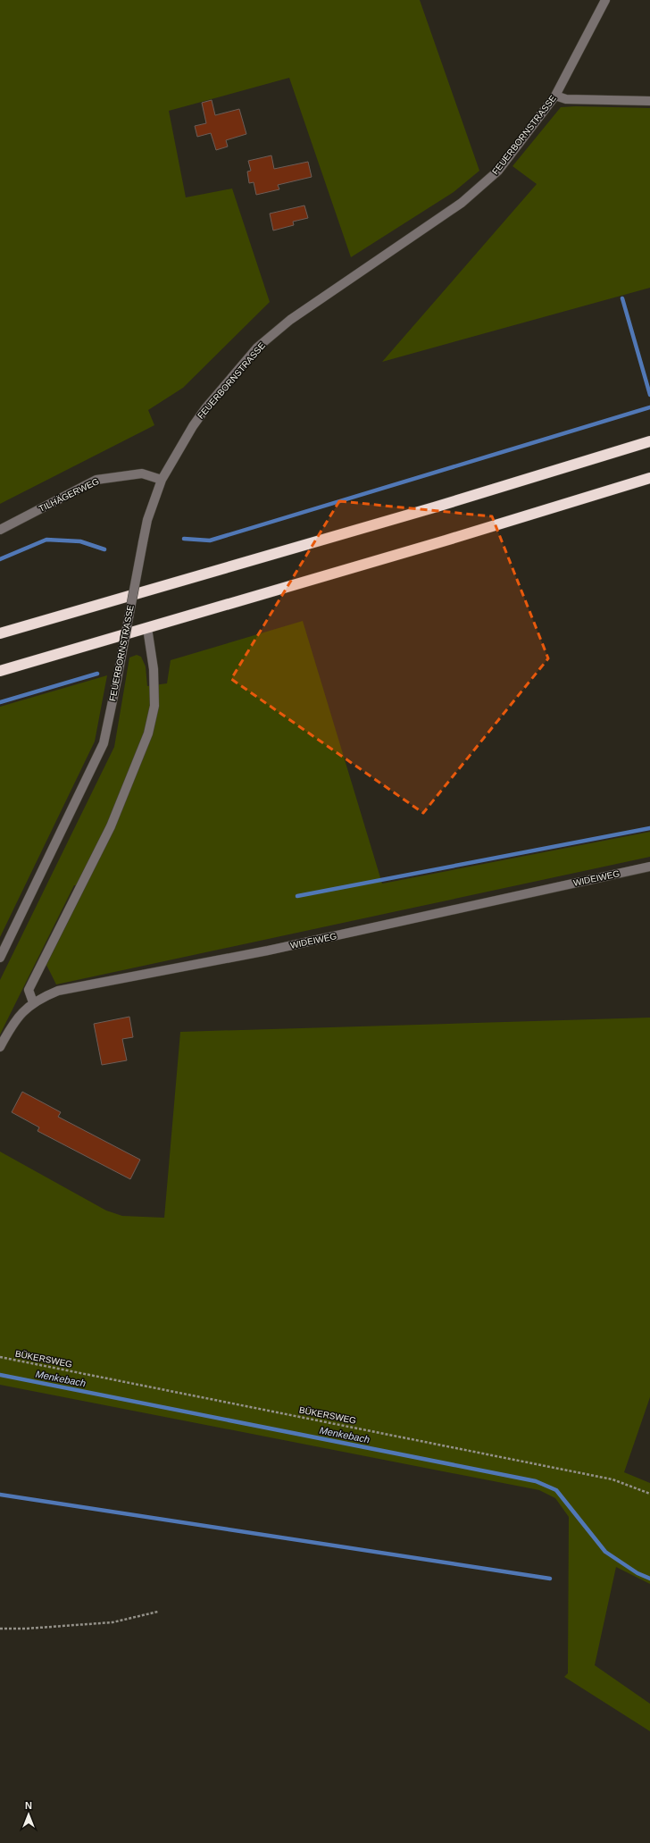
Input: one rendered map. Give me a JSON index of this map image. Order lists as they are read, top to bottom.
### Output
{
  "streets": {
    "street": ["FEUERBORNSTRASSE", "TILHÄGERWEG", "WIDEIWEG"],
    "path": ["BÜKERSWEG"]
  },
  "crossings": [
    ["FEUERBORNSTRASSE", "TILHÄGERWEG"]
  ],
  "water": ["Menkebach"],
  "north": "top"
}
